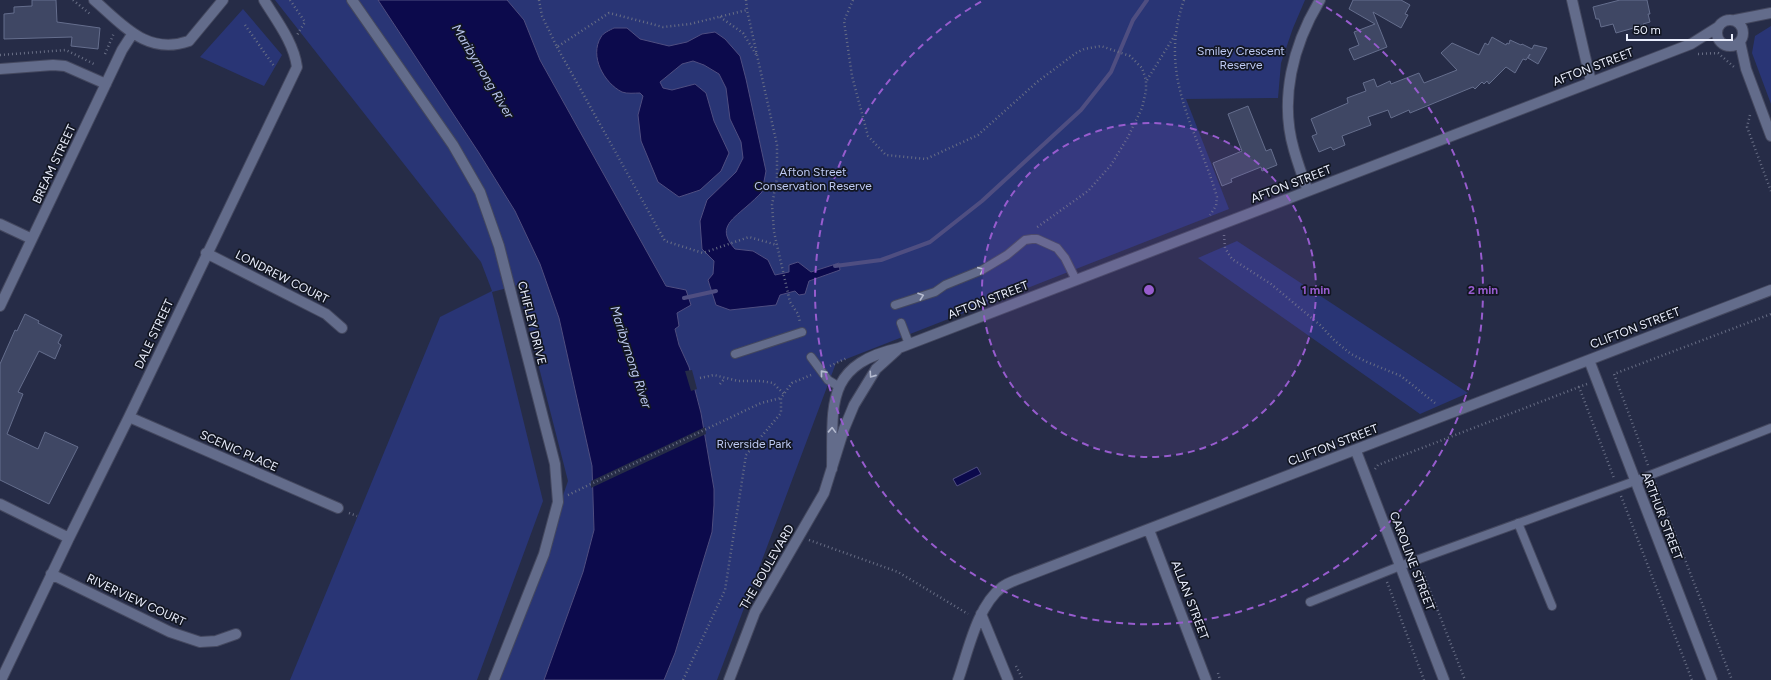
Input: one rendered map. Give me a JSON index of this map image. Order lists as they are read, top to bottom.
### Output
{
  "streets": {
    "street": [
      "AFTON STREET",
      "BREAM STREET",
      "LONDREW COURT",
      "CHIFLEY DRIVE",
      "CLIFTON STREET",
      "DALE STREET",
      "SCENIC PLACE",
      "ARTHUR STREET",
      "CAROLINE STREET",
      "THE BOULEVARD",
      "RIVERVIEW COURT",
      "ALLAN STREET"
    ]
  },
  "crossings": [
    ["AFTON STREET", "THE BOULEVARD"],
    ["LONDREW COURT", "DALE STREET"],
    ["CLIFTON STREET", "ARTHUR STREET"],
    ["CLIFTON STREET", "CAROLINE STREET"],
    ["CLIFTON STREET", "ALLAN STREET"],
    ["DALE STREET", "SCENIC PLACE"],
    ["DALE STREET", "RIVERVIEW COURT"]
  ],
  "water": ["Maribyrnong River"],
  "parks": ["Smiley Crescent Reserve", "Afton Street Conservation Reserve", "Riverside Park"],
  "scale_bar": "50 m",
  "rings": ["1 min", "2 min"]
}
